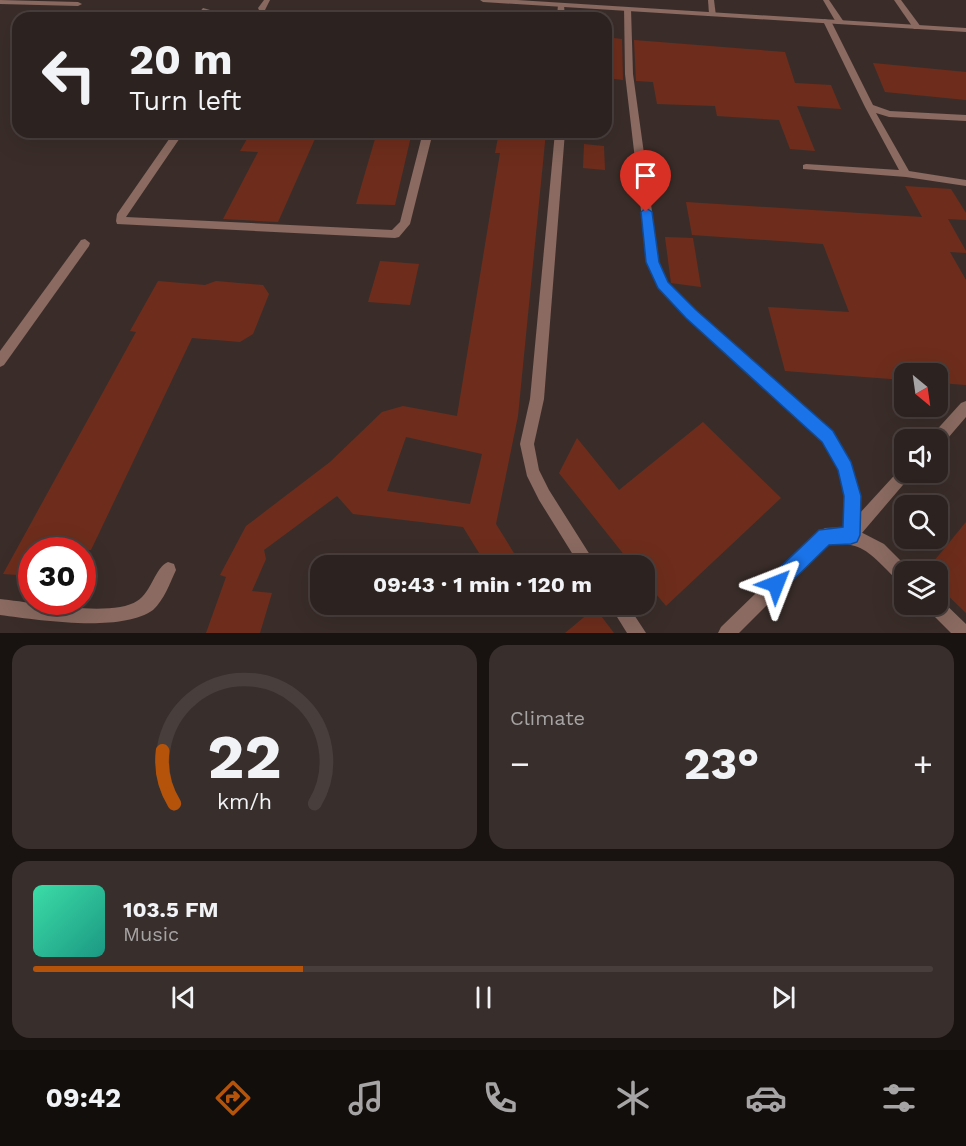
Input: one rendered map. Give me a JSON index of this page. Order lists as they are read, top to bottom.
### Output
{
  "north": "bottom right",
  "page": {
    "turn": ["20 m", "Turn left"],
    "limit": "30",
    "trip": "09:43 · 1 min · 120 m",
    "tile": "Climate",
    "heat": ["−", "23°", "+"],
    "song": ["103.5 FM", "Music"],
    "tabs": "09:42",
    "gauge": ["22", "km/h"]
  }
}
